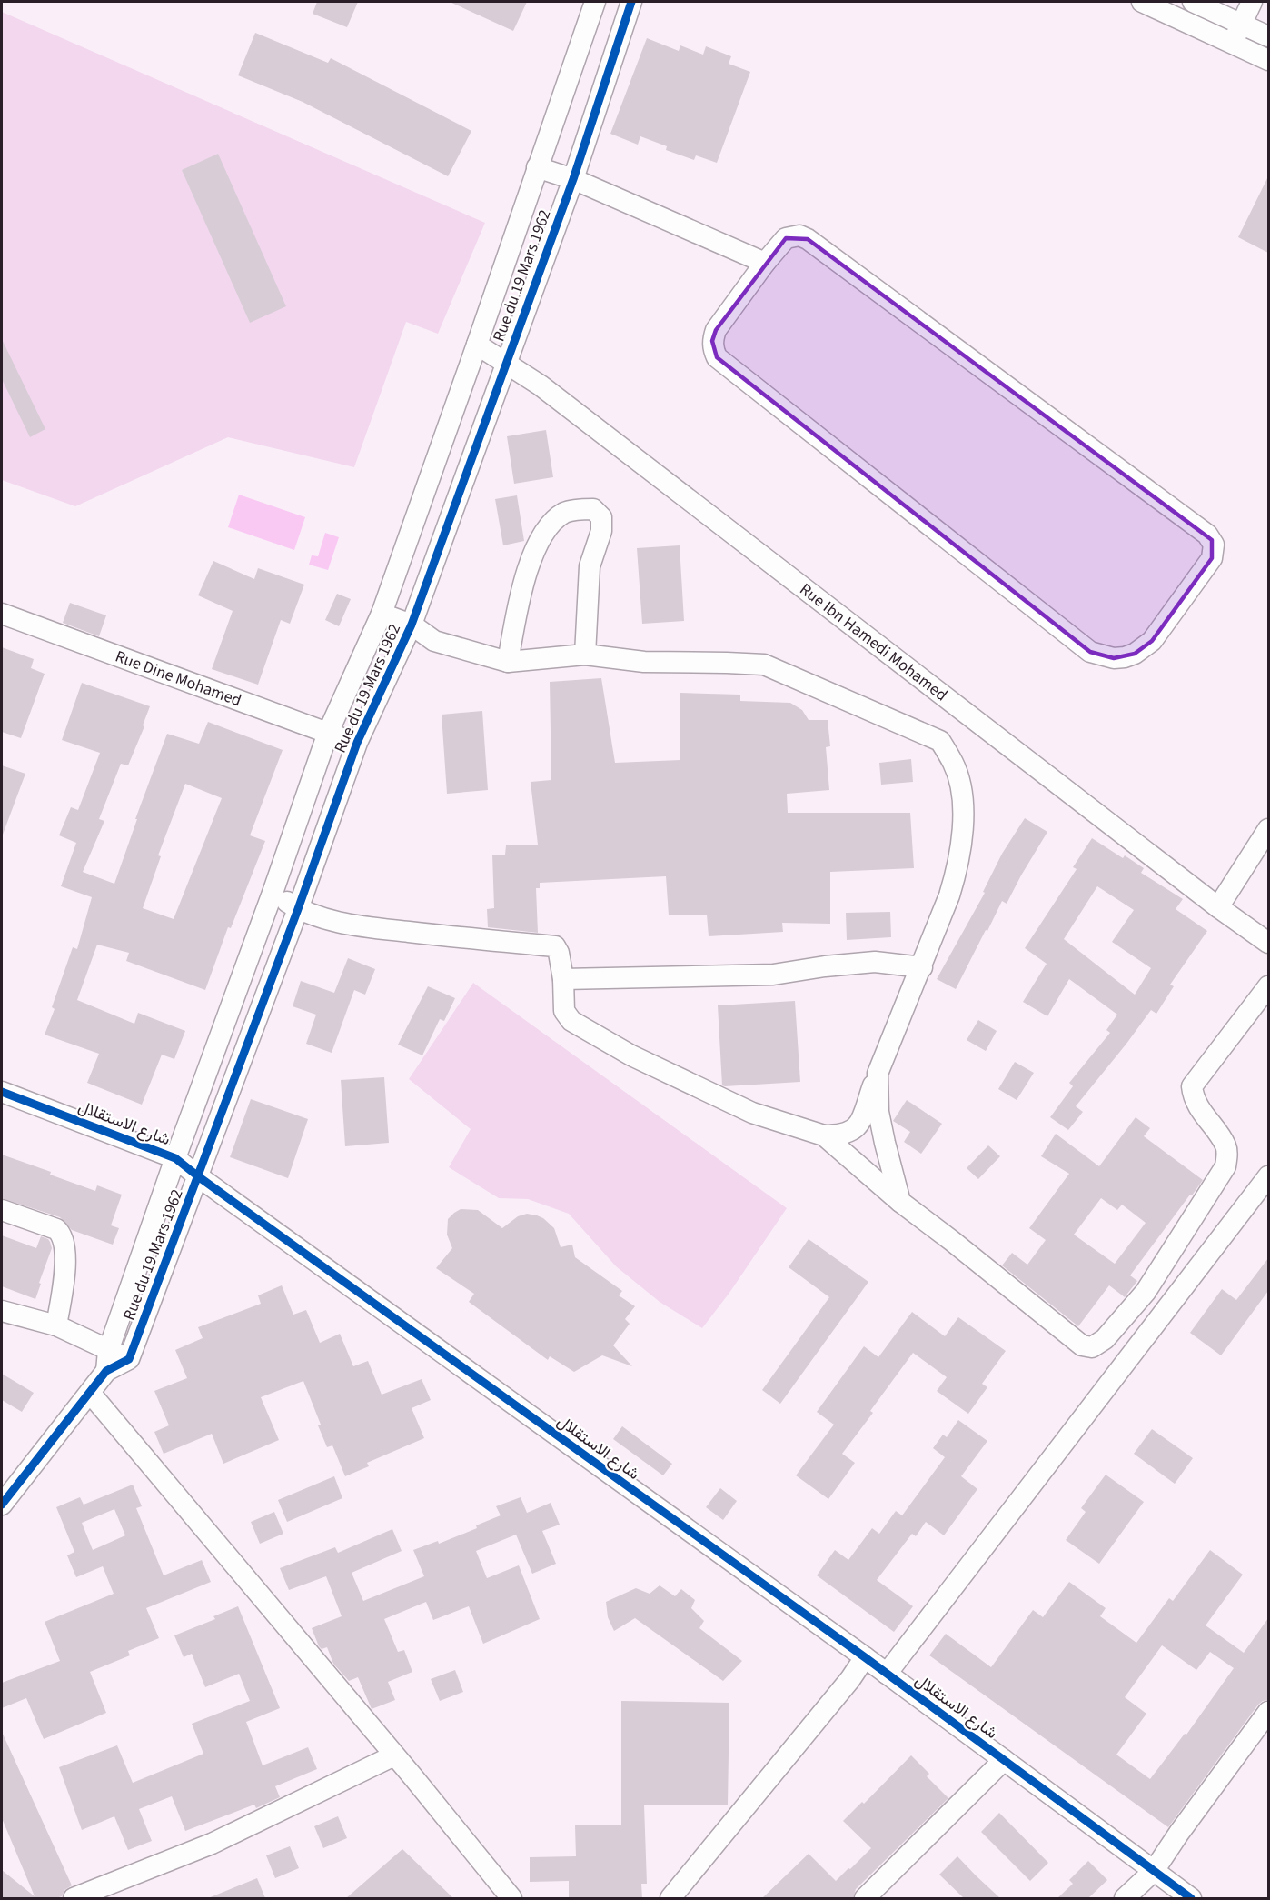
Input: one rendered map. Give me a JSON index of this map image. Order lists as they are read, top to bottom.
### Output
{
  "streets": {
    "street": [
      "Rue du 19 Mars 1962",
      "Rue Ibn Hamedi Mohamed",
      "Rue Dine Mohamed",
      "شارع الاستقلال"
    ]
  },
  "crossings": [
    ["Rue du 19 Mars 1962", "Rue Ibn Hamedi Mohamed"],
    ["Rue du 19 Mars 1962", "Rue Dine Mohamed"],
    ["Rue du 19 Mars 1962", "شارع الاستقلال"]
  ]
}
